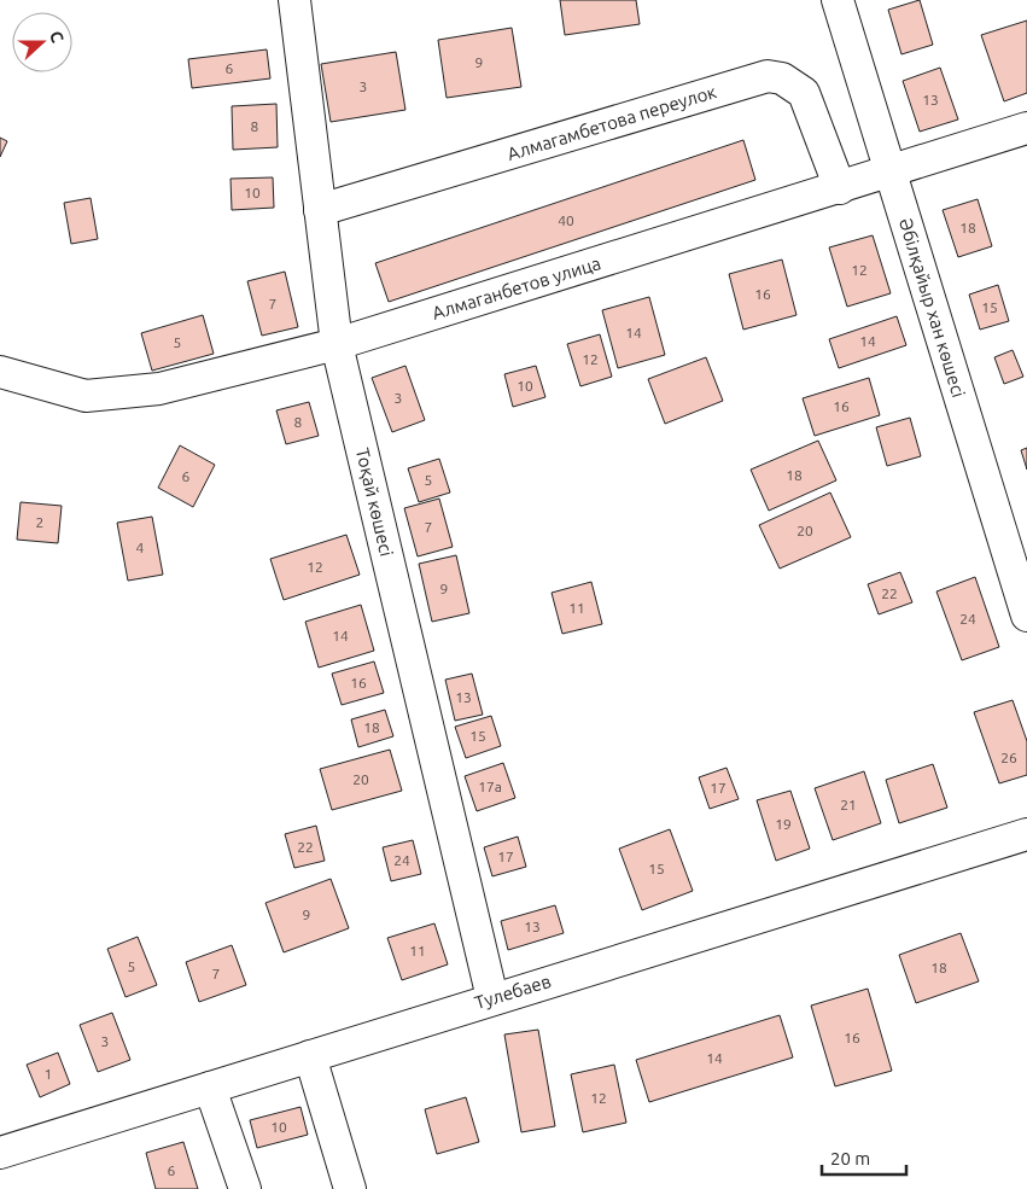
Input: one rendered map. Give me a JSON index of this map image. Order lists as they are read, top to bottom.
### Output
{
  "streets": {
    "street": [
      "Алмагамбетова переулок",
      "Алмаганбетов улица",
      "Әбілқайыр хан көшесі",
      "Тоқай көшесі",
      "Тулебаев"
    ]
  },
  "crossings": [
    ["Алмагамбетова переулок", "Алмаганбетов улица"],
    ["Алмагамбетова переулок", "Тоқай көшесі"],
    ["Алмаганбетов улица", "Әбілқайыр хан көшесі"],
    ["Алмаганбетов улица", "Тоқай көшесі"],
    ["Тоқай көшесі", "Тулебаев"]
  ],
  "house_numbers": [
    "9",
    "6",
    "3",
    "13",
    "8",
    "10",
    "40",
    "18",
    "12",
    "16",
    "7",
    "15",
    "14",
    "14",
    "5",
    "12",
    "10",
    "3",
    "16",
    "8",
    "18",
    "6",
    "5",
    "2",
    "7",
    "20",
    "4",
    "12",
    "9",
    "22",
    "11",
    "24",
    "14",
    "16",
    "13",
    "18",
    "15",
    "26",
    "20",
    "17а",
    "17",
    "21",
    "19",
    "22",
    "17",
    "24",
    "15",
    "9",
    "13",
    "11",
    "5",
    "18",
    "7",
    "16",
    "3",
    "14",
    "1",
    "12",
    "10",
    "6"
  ],
  "scale_bar": "20 m",
  "north": "right"
}
